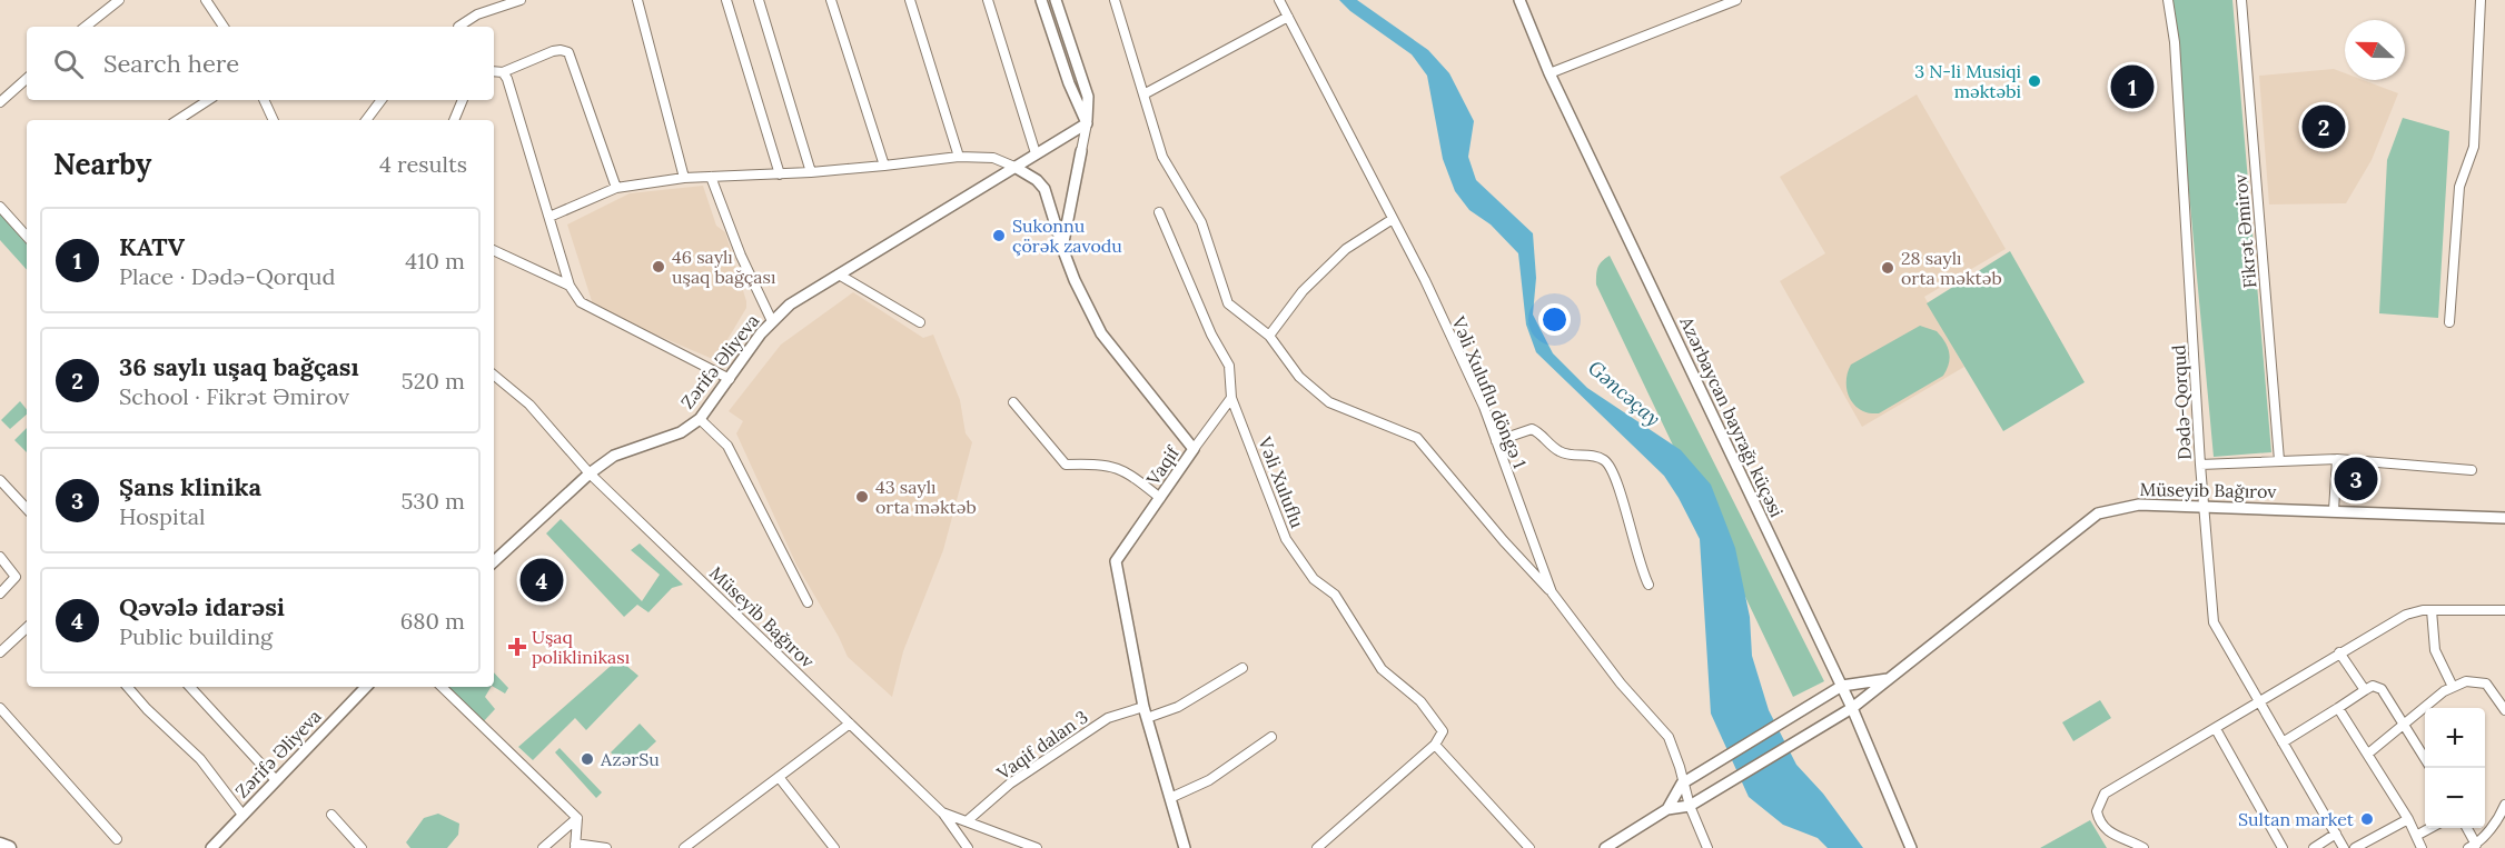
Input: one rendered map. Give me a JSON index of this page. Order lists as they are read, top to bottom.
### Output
{
  "streets": {
    "street": [
      "Fikrət Əmirov",
      "Zərifə Əliyeva",
      "Vəli Xuluflu döngə 1",
      "Dədə-Qorqud",
      "Azərbaycan bayrağı küçəsi",
      "Vaqif",
      "Vəli Xuluflu",
      "Müseyib Bağırov",
      "Vaqif dalan 3"
    ]
  },
  "crossings": [
    ["Zərifə Əliyeva", "Vaqif"],
    ["Zərifə Əliyeva", "Müseyib Bağırov"],
    ["Vəli Xuluflu döngə 1", "Müseyib Bağırov"],
    ["Dədə-Qorqud", "Müseyib Bağırov"],
    ["Azərbaycan bayrağı küçəsi", "Müseyib Bağırov"],
    ["Vaqif", "Vaqif dalan 3"],
    ["Müseyib Bağırov", "Vaqif dalan 3"]
  ],
  "water": ["Gəncəçay"],
  "places": {
    "other": [
      "3 N-li Musiqi məktəbi",
      "Sukonnu çörək zavodu",
      "46 saylı uşaq bağçası",
      "28 saylı orta məktəb",
      "43 saylı orta məktəb",
      "AzərSu",
      "Sultan market"
    ],
    "health": ["Uşaq poliklinikası"]
  },
  "north": "left",
  "page": {
    "search": "Search here",
    "pins": [
      "1",
      "2",
      "3",
      "4"
    ],
    "heading": ["Nearby", "4 results"],
    "list": [
      {
        "mark": "1",
        "name": "KATV",
        "note": "Place · Dədə-Qorqud",
        "value": "410 m"
      },
      {
        "mark": "2",
        "name": "36 saylı uşaq bağçası",
        "note": "School · Fikrət Əmirov",
        "value": "520 m"
      },
      {
        "mark": "3",
        "name": "Şans klinika",
        "note": "Hospital",
        "value": "530 m"
      },
      {
        "mark": "4",
        "name": "Qəvələ idarəsi",
        "note": "Public building",
        "value": "680 m"
      }
    ],
    "map_buttons": ["+", "−"]
  }
}
